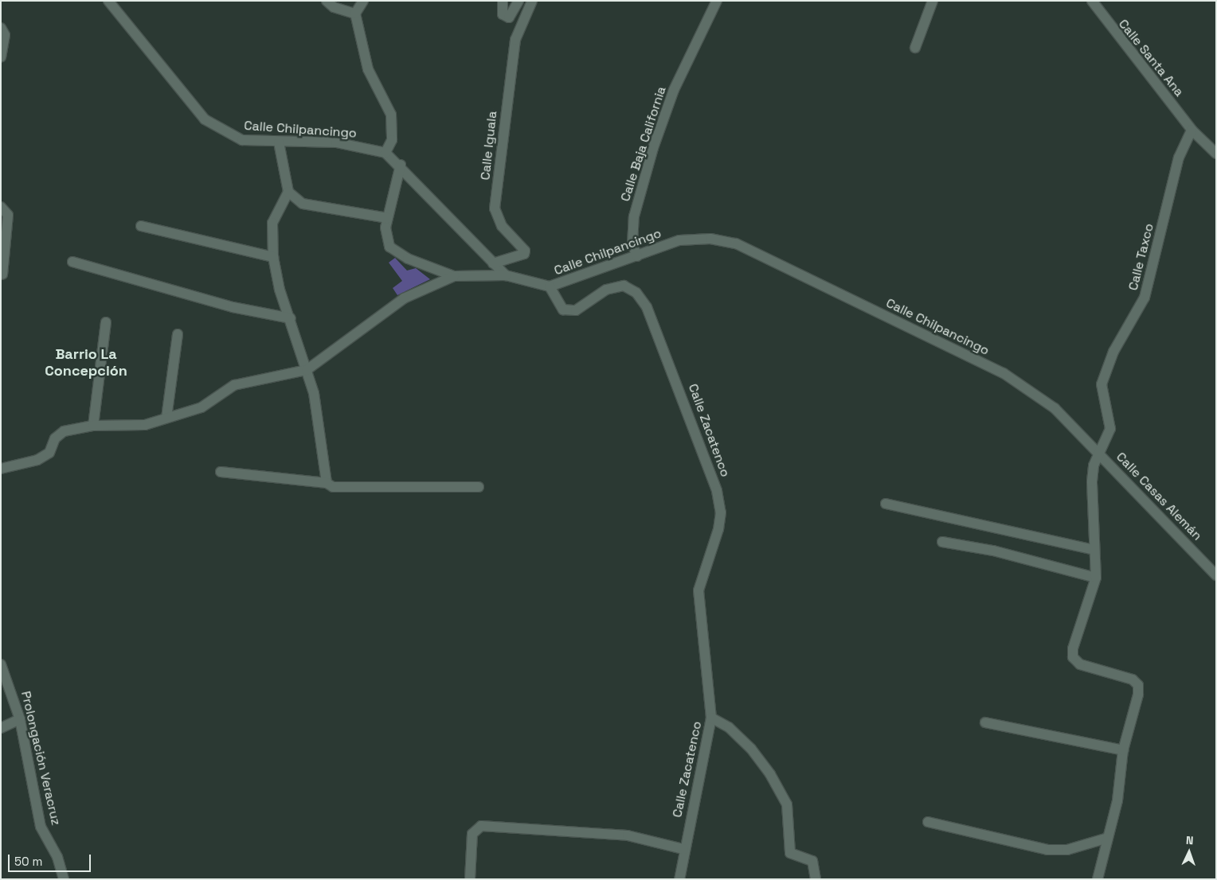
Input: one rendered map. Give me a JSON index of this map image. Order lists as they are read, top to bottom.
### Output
{
  "streets": {
    "street": [
      "Calle Santa Ana",
      "Calle Chilpancingo",
      "Calle Baja California",
      "Calle Iguala",
      "Calle Taxco",
      "Calle Zacatenco",
      "Calle Casas Alemán",
      "Prolongación Veracruz"
    ]
  },
  "crossings": [
    ["Calle Santa Ana", "Calle Taxco"],
    ["Calle Chilpancingo", "Calle Baja California"],
    ["Calle Chilpancingo", "Calle Iguala"],
    ["Calle Chilpancingo", "Calle Taxco"],
    ["Calle Chilpancingo", "Calle Zacatenco"],
    ["Calle Chilpancingo", "Calle Casas Alemán"],
    ["Calle Taxco", "Calle Casas Alemán"]
  ],
  "districts": ["Barrio La Concepción"],
  "scale_bar": "50 m",
  "north": "top"
}
